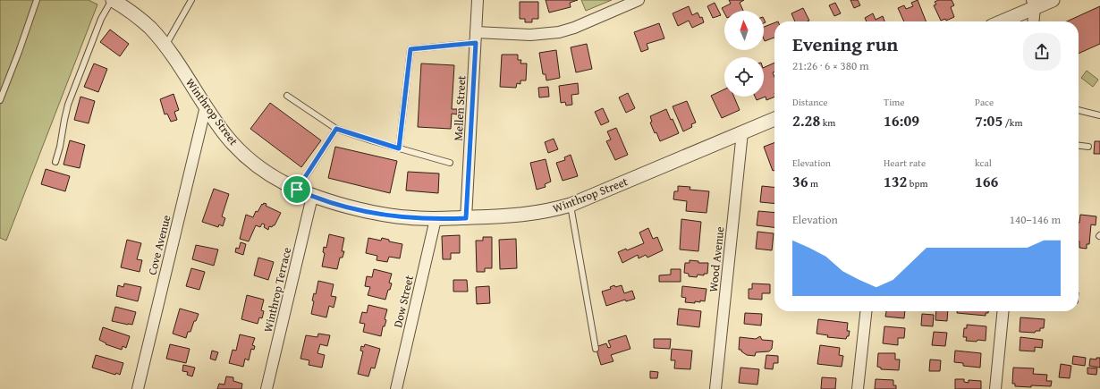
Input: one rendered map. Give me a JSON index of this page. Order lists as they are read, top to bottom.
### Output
{
  "streets": {
    "street": [
      "Mellen Street",
      "Winthrop Street",
      "Cove Avenue",
      "Wood Avenue",
      "Winthrop Terrace",
      "Dow Street"
    ]
  },
  "crossings": [
    ["Mellen Street", "Winthrop Street"],
    ["Winthrop Street", "Cove Avenue"],
    ["Winthrop Street", "Wood Avenue"],
    ["Winthrop Street", "Winthrop Terrace"],
    ["Winthrop Street", "Dow Street"]
  ],
  "north": "top",
  "page": {
    "heading": ["Evening run", "21:26 · 6 × 380 m"],
    "stats": [
      ["Distance", "2.28 km"],
      ["Time", "16:09"],
      ["Pace", "7:05 /km"],
      ["Elevation", "36 m"],
      ["Heart rate", "132 bpm"],
      ["kcal", "166"]
    ],
    "chart": ["Elevation", "140–146 m"]
  }
}
